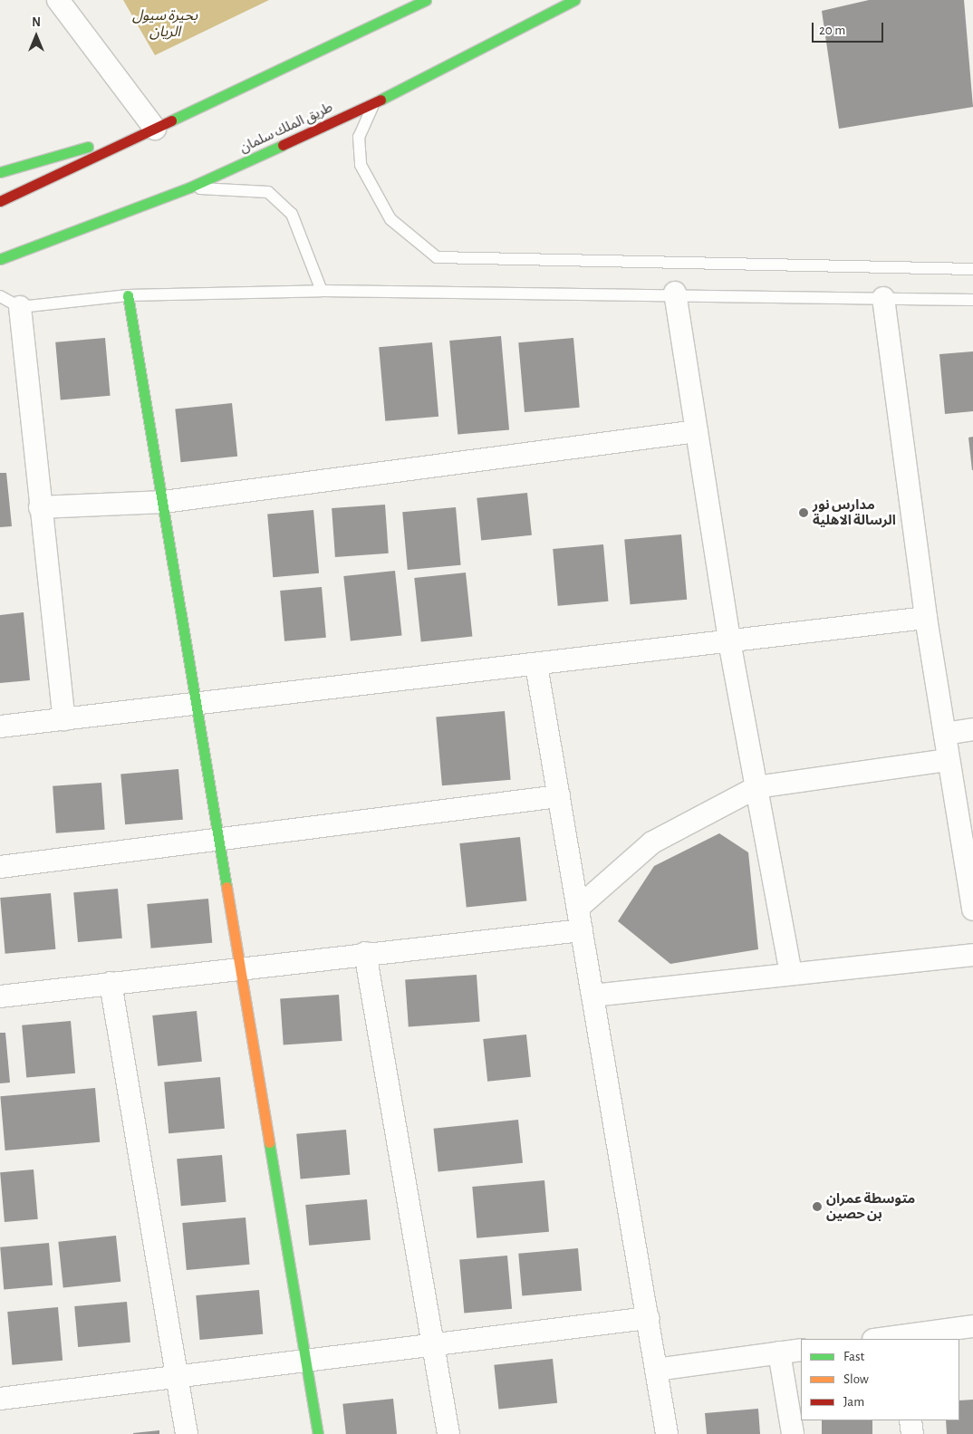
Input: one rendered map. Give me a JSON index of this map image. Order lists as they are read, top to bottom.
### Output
{
  "streets": {
    "street": ["طريق الملك سلمان"]
  },
  "water": ["بحيرة سيول الريان"],
  "places": ["مدارس نور الرسالة الاهلية", "متوسطة عمران بن حصين"],
  "legend": ["Fast", "Slow", "Jam"],
  "scale_bar": "20 m",
  "north": "top"
}
